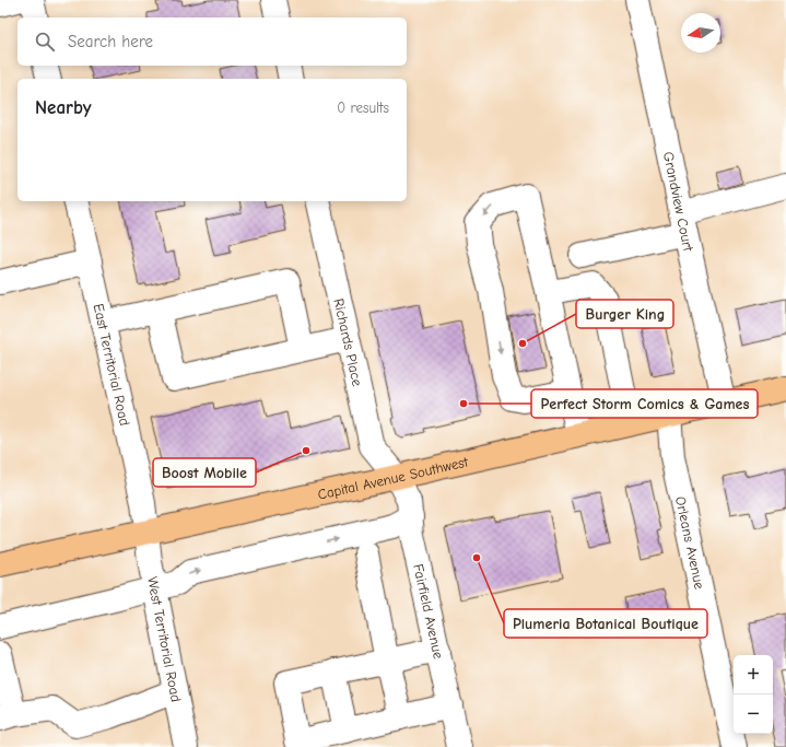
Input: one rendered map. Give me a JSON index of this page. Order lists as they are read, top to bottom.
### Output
{
  "streets": {
    "main road": ["Capital Avenue Southwest"],
    "street": [
      "Grandview Court",
      "Richards Place",
      "East Territorial Road",
      "Orleans Avenue",
      "Fairfield Avenue",
      "West Territorial Road"
    ]
  },
  "crossings": [
    ["Grandview Court", "Capital Avenue Southwest"],
    ["Richards Place", "Capital Avenue Southwest"],
    ["Richards Place", "Fairfield Avenue"],
    ["East Territorial Road", "Capital Avenue Southwest"],
    ["East Territorial Road", "West Territorial Road"],
    ["Capital Avenue Southwest", "Orleans Avenue"],
    ["Capital Avenue Southwest", "Fairfield Avenue"],
    ["Capital Avenue Southwest", "West Territorial Road"]
  ],
  "places": [
    "Burger King",
    "Perfect Storm Comics & Games",
    "Boost Mobile",
    "Plumeria Botanical Boutique"
  ],
  "north": "left",
  "page": {
    "search": "Search here",
    "heading": ["Nearby", "0 results"],
    "map_buttons": ["+", "−"]
  }
}
